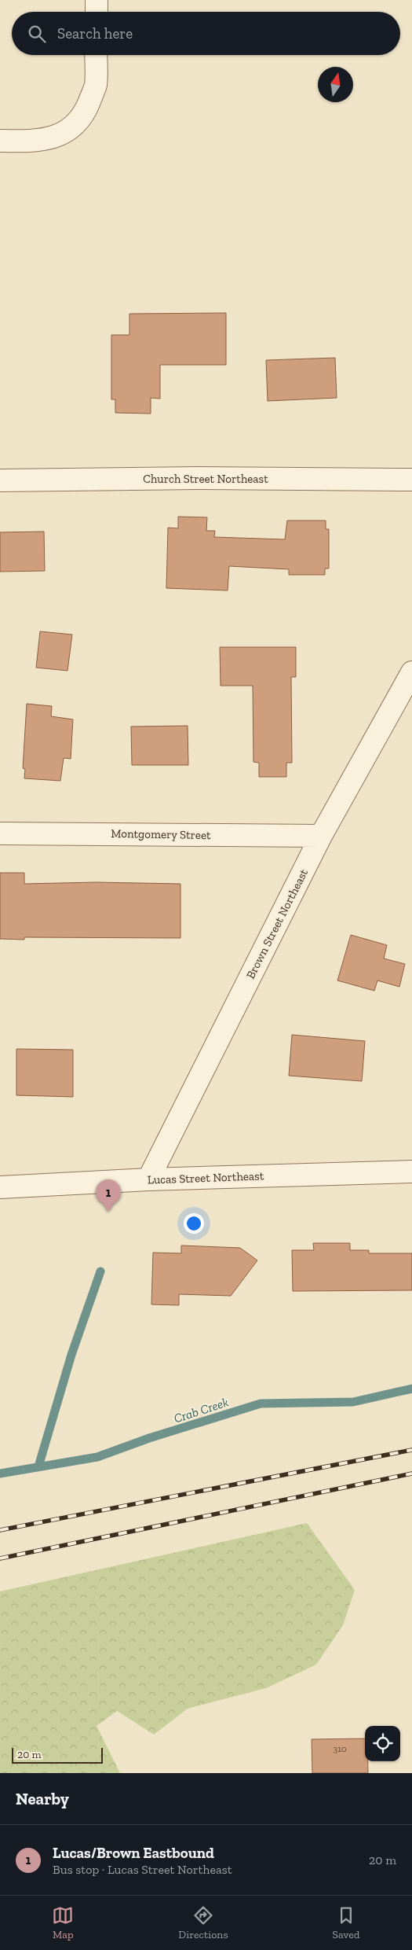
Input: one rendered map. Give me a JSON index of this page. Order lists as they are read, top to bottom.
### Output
{
  "streets": {
    "street": [
      "Church Street Northeast",
      "Montgomery Street",
      "Brown Street Northeast",
      "Lucas Street Northeast"
    ]
  },
  "crossings": [
    ["Montgomery Street", "Brown Street Northeast"],
    ["Brown Street Northeast", "Lucas Street Northeast"]
  ],
  "water": ["Crab Creek"],
  "house_numbers": ["310"],
  "scale_bar": "20 m",
  "north": "top",
  "page": {
    "search": "Search here",
    "pins": "1",
    "scale": "20 m",
    "heading": "Nearby",
    "list": [
      {
        "mark": "1",
        "name": "Lucas/Brown Eastbound",
        "note": "Bus stop · Lucas Street Northeast",
        "value": "20 m"
      }
    ],
    "nav": ["Map", "Directions", "Saved"]
  }
}
